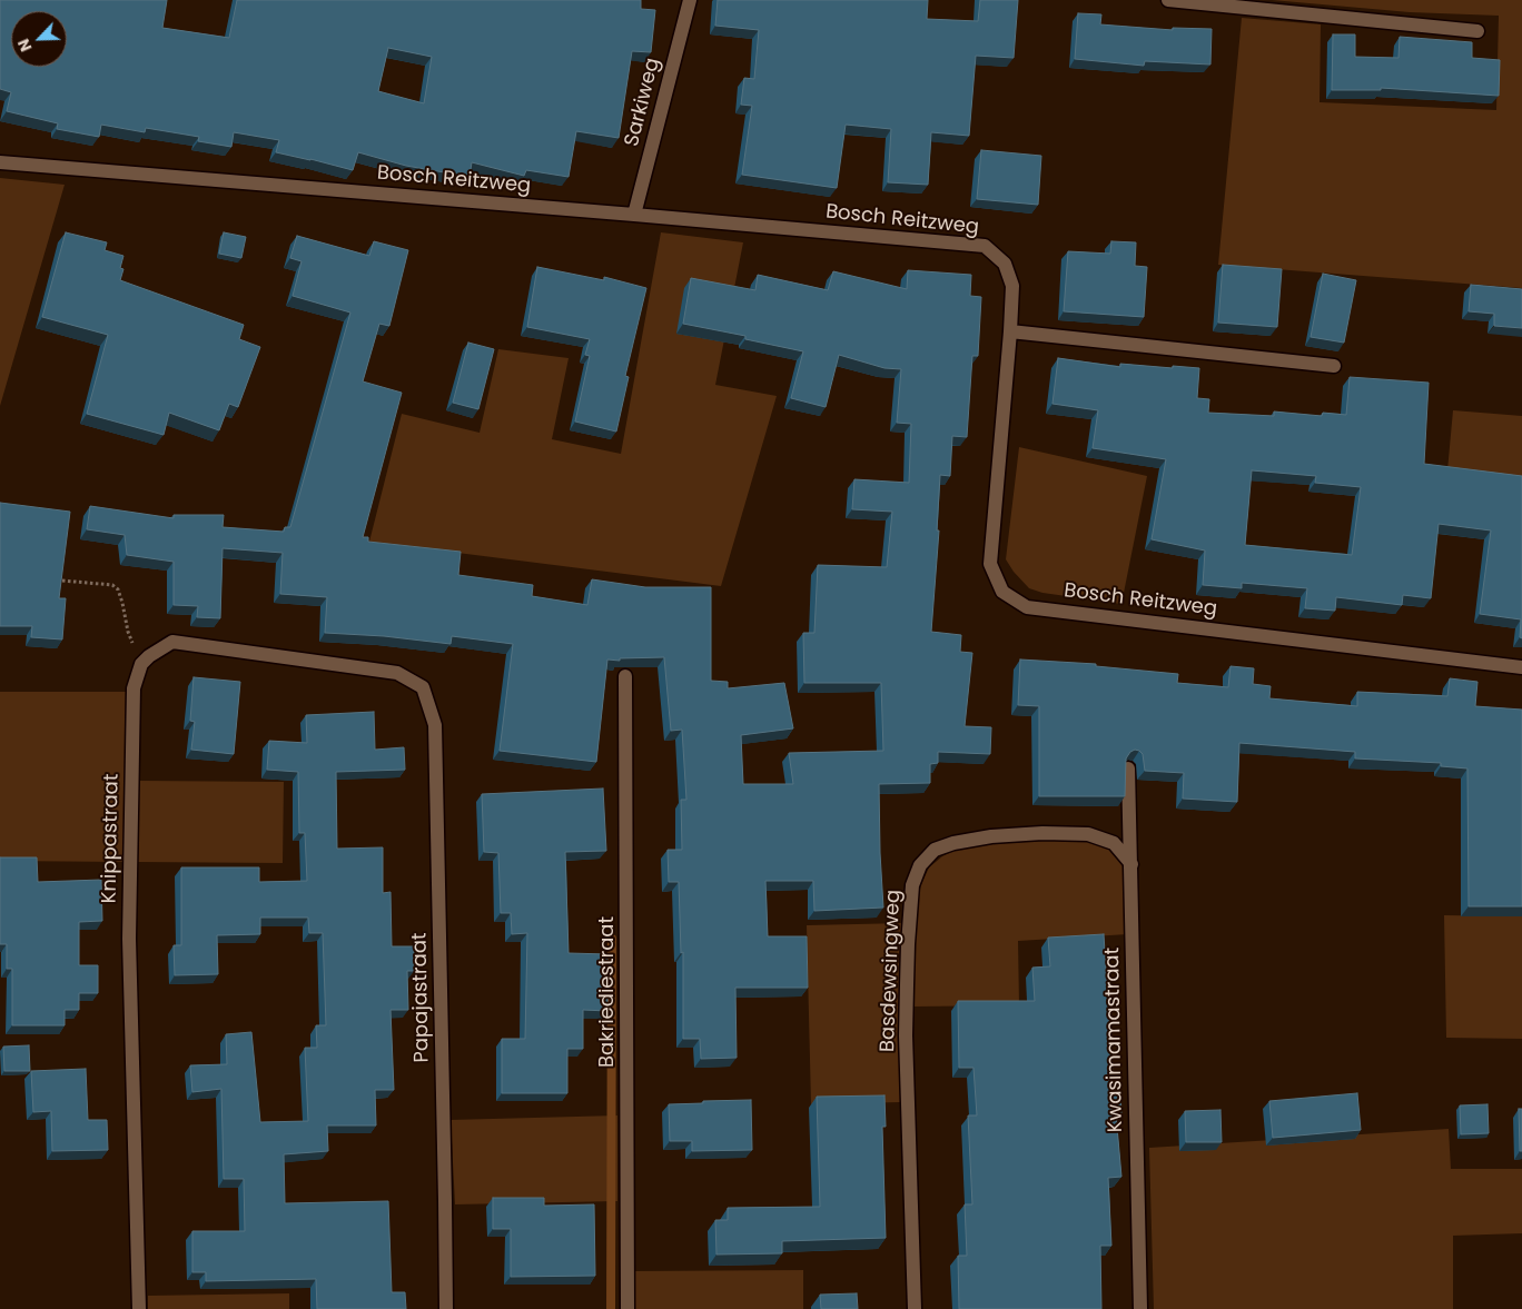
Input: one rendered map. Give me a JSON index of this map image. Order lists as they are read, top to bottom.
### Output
{
  "streets": {
    "street": [
      "Sarkiweg",
      "Bosch Reitzweg",
      "Knippastraat",
      "Basdewsingweg",
      "Bakriediestraat",
      "Papajastraat",
      "Kwasimamastraat"
    ]
  },
  "crossings": [
    ["Sarkiweg", "Bosch Reitzweg"],
    ["Knippastraat", "Papajastraat"],
    ["Basdewsingweg", "Kwasimamastraat"]
  ],
  "north": "bottom left"
}
